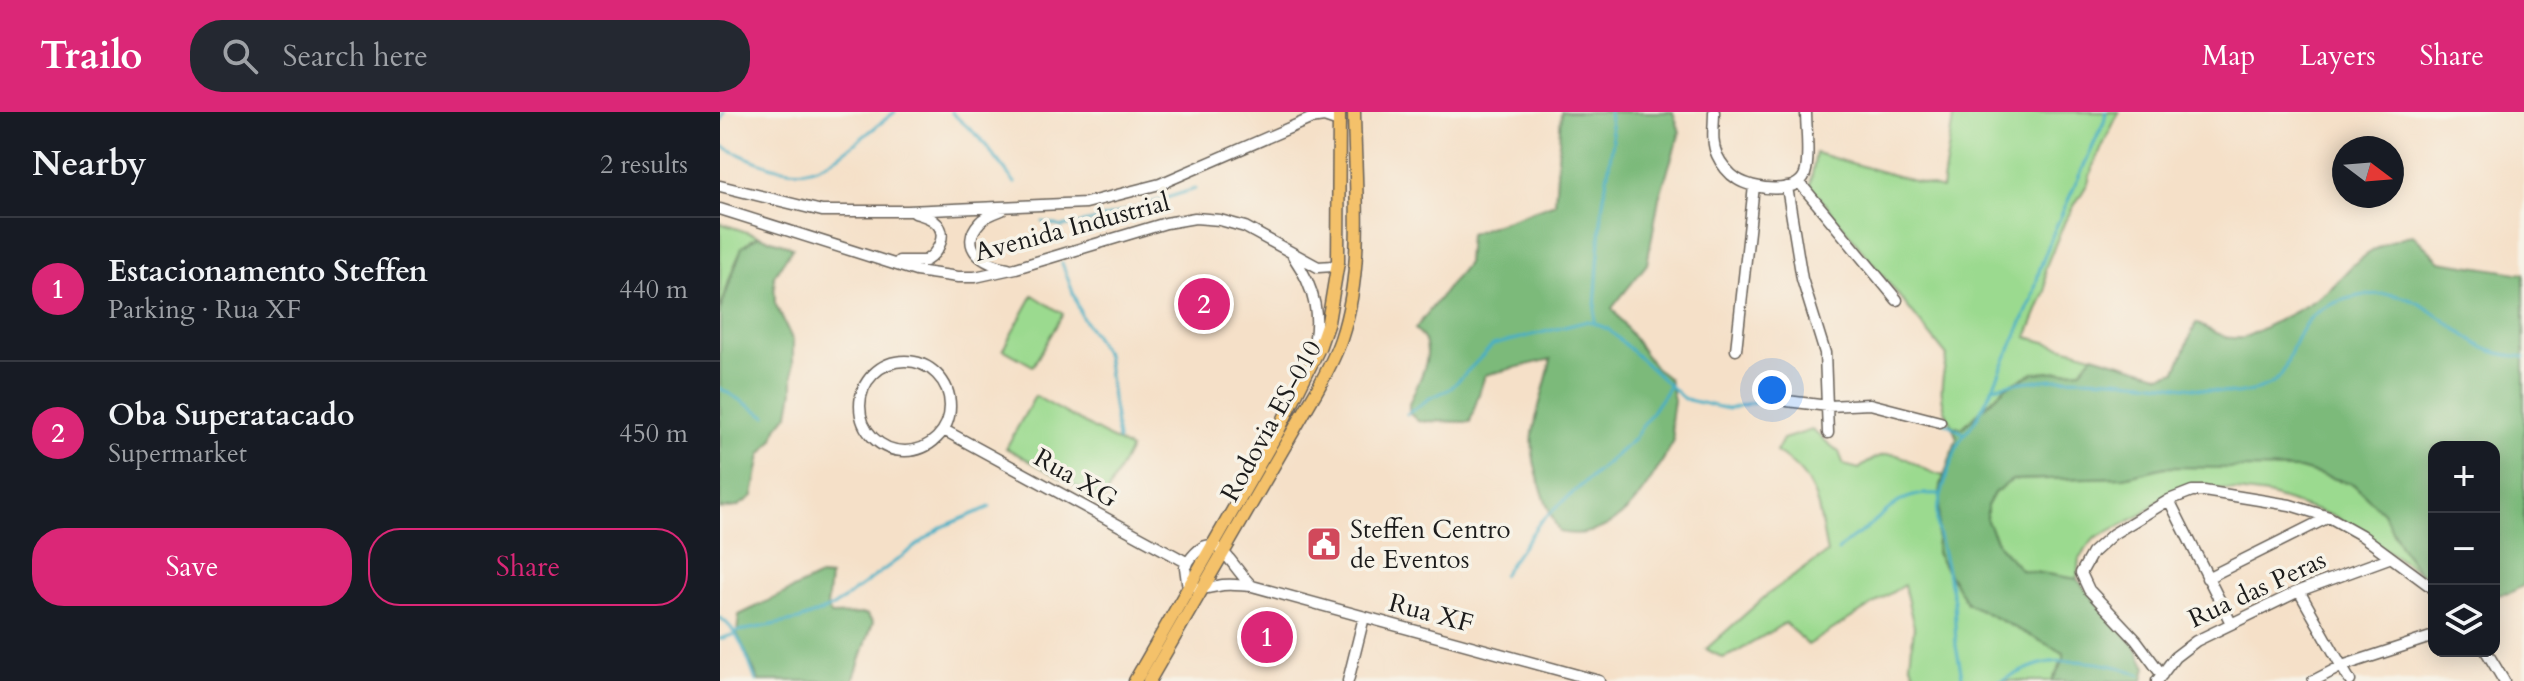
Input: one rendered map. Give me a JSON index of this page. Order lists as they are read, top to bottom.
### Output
{
  "streets": {
    "main road": ["Rodovia ES-010"],
    "street": [
      "Avenida Industrial",
      "Rua XG",
      "Rua das Peras",
      "Rua XF"
    ]
  },
  "crossings": [
    ["Avenida Industrial", "Rodovia ES-010"],
    ["Rodovia ES-010", "Rua XF"]
  ],
  "places": {
    "public building": ["Steffen Centro de Eventos"]
  },
  "north": "right",
  "page": {
    "header": "Trailo",
    "search": "Search here",
    "nav": ["Map", "Layers", "Share"],
    "heading": ["Nearby", "2 results"],
    "list": [
      {
        "mark": "1",
        "name": "Estacionamento Steffen",
        "note": "Parking · Rua XF",
        "value": "440 m"
      },
      {
        "mark": "2",
        "name": "Oba Superatacado",
        "note": "Supermarket",
        "value": "450 m"
      }
    ],
    "pins": ["2", "1"],
    "map_buttons": ["+", "−"],
    "buttons": ["Save", "Share"]
  }
}
